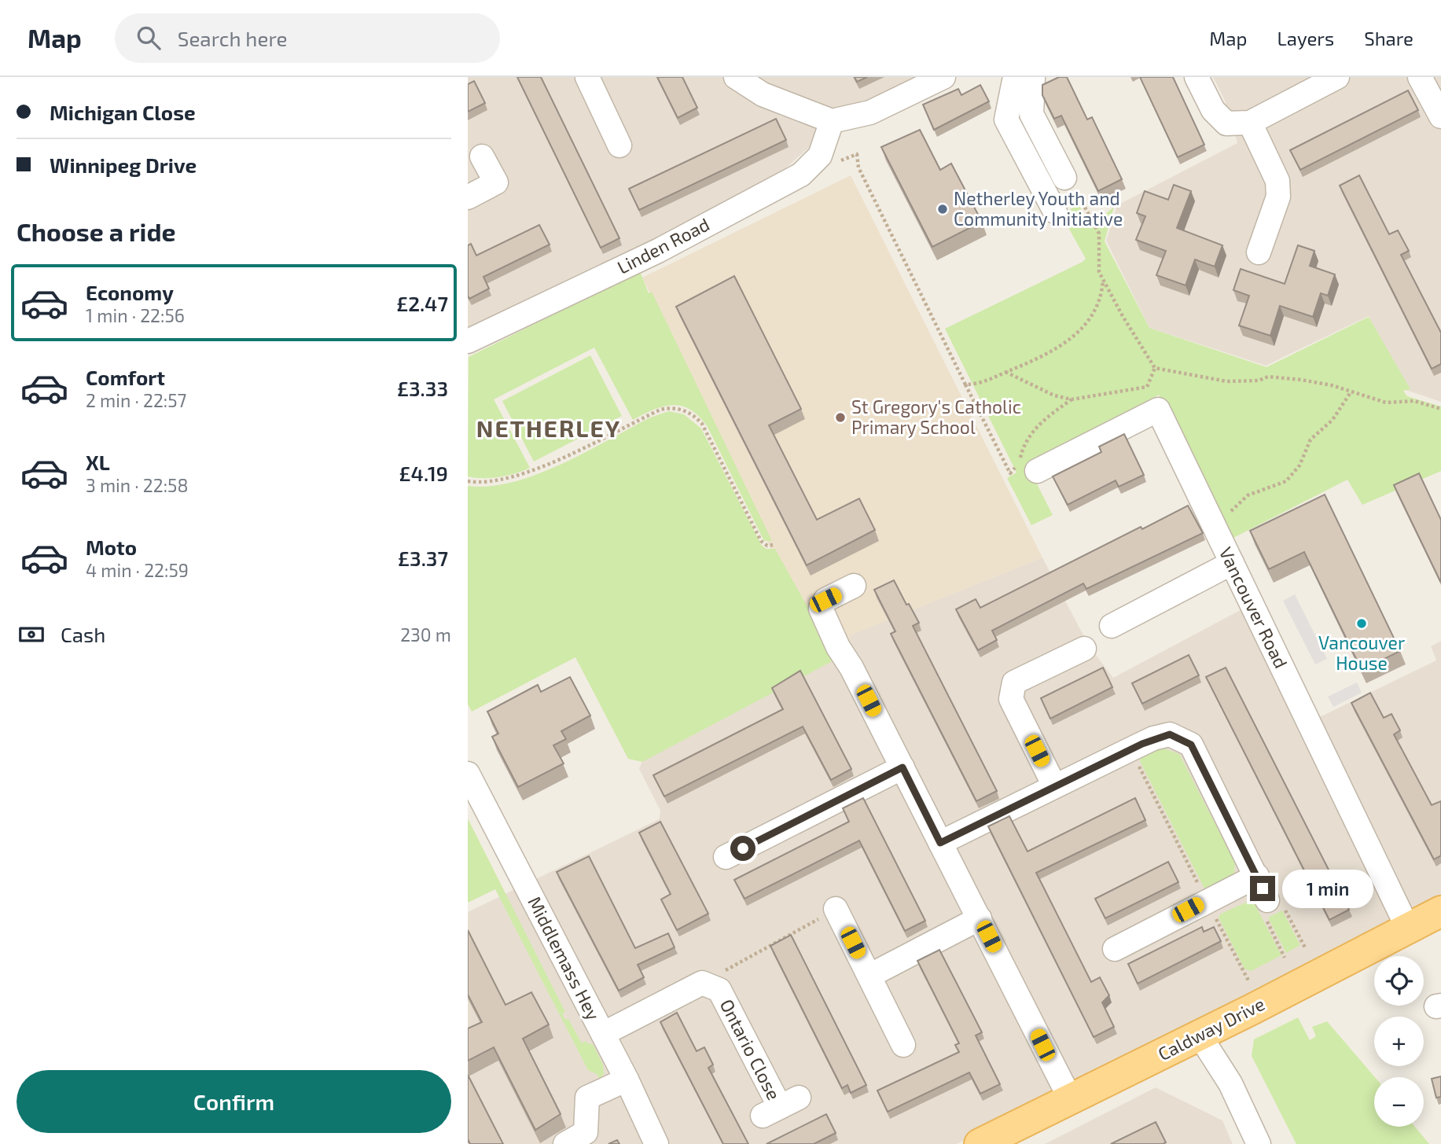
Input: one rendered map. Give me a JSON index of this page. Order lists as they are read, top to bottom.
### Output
{
  "streets": {
    "main road": ["Caldway Drive"],
    "street": [
      "Linden Road",
      "Vancouver Road",
      "Middlemass Hey",
      "Ontario Close"
    ]
  },
  "crossings": [
    ["Vancouver Road", "Caldway Drive"],
    ["Middlemass Hey", "Ontario Close"]
  ],
  "districts": ["NETHERLEY"],
  "places": ["Netherley Youth and Community Initiative", "St Gregory's Catholic Primary School", "Vancouver House"],
  "page": {
    "header": "Map",
    "search": "Search here",
    "nav": ["Map", "Layers", "Share"],
    "banner": ["Michigan Close", "Winnipeg Drive"],
    "heading": "Choose a ride",
    "list": [
      {
        "name": "Economy",
        "note": "1 min · 22:56",
        "value": "£2.47"
      },
      {
        "name": "Comfort",
        "note": "2 min · 22:57",
        "value": "£3.33"
      },
      {
        "name": "XL",
        "note": "3 min · 22:58",
        "value": "£4.19"
      },
      {
        "name": "Moto",
        "note": "4 min · 22:59",
        "value": "£3.37"
      }
    ],
    "pay": ["Cash", "230 m"],
    "bubble": "1 min",
    "map_buttons": ["+", "−"],
    "buttons": "Confirm"
  }
}
